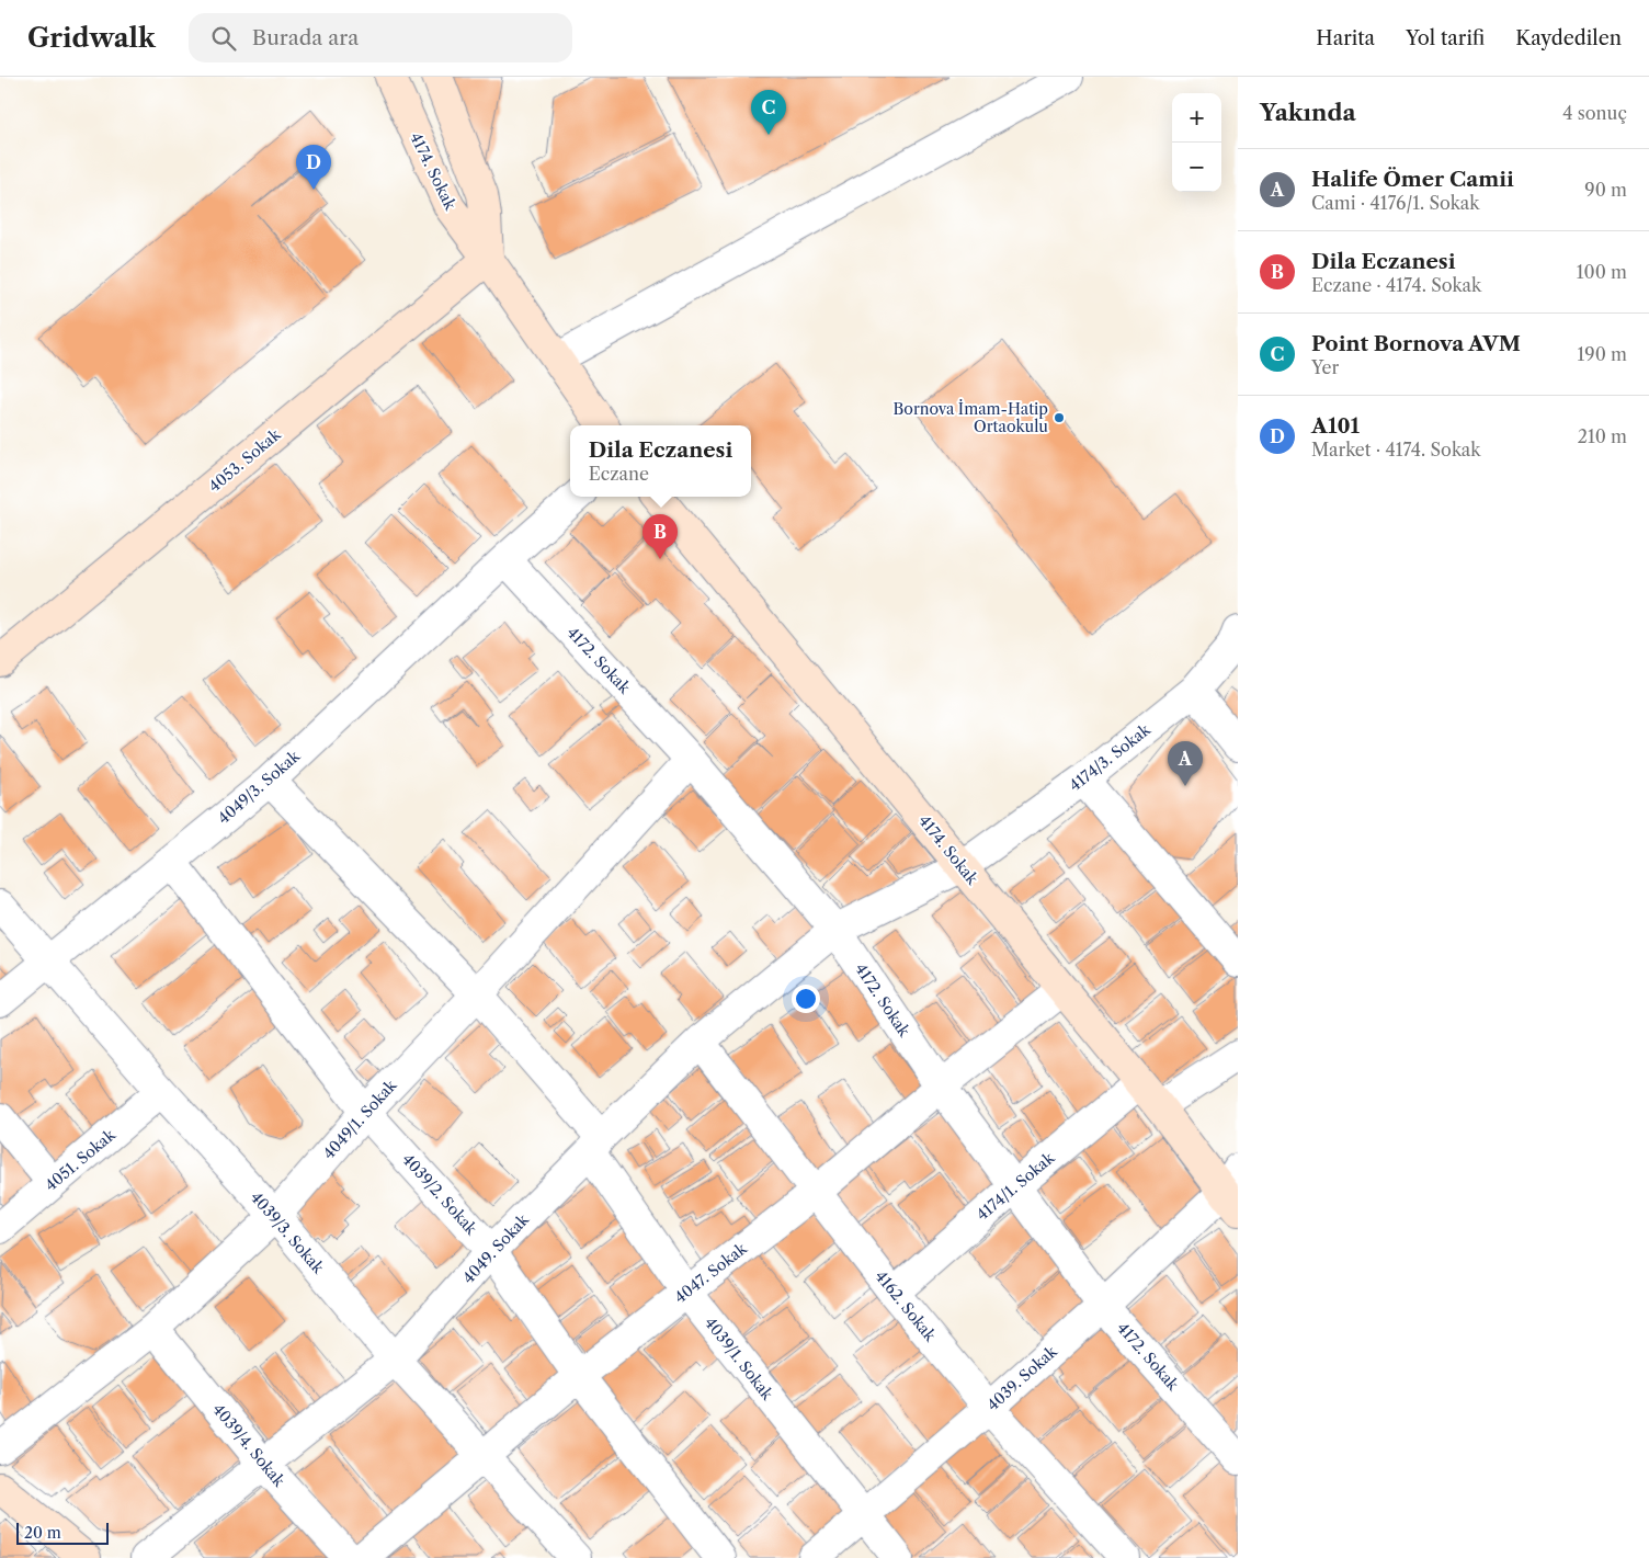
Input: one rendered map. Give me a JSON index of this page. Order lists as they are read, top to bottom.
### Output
{
  "streets": {
    "main road": ["4174. Sokak", "4053. Sokak"],
    "street": [
      "4172. Sokak",
      "4174/3. Sokak",
      "4049/3. Sokak",
      "4049/1. Sokak",
      "4051. Sokak",
      "4174/1. Sokak",
      "4039/2. Sokak",
      "4039/3. Sokak",
      "4049. Sokak",
      "4047. Sokak",
      "4162. Sokak",
      "4039/1. Sokak",
      "4039. Sokak",
      "4039/4. Sokak"
    ]
  },
  "crossings": [
    ["4174. Sokak", "4053. Sokak"],
    ["4174. Sokak", "4174/3. Sokak"],
    ["4174. Sokak", "4174/1. Sokak"],
    ["4174. Sokak", "4047. Sokak"],
    ["4174. Sokak", "4039. Sokak"],
    ["4172. Sokak", "4174/3. Sokak"],
    ["4172. Sokak", "4049/3. Sokak"],
    ["4172. Sokak", "4049/1. Sokak"],
    ["4172. Sokak", "4174/1. Sokak"],
    ["4172. Sokak", "4049. Sokak"],
    ["4172. Sokak", "4047. Sokak"],
    ["4172. Sokak", "4039. Sokak"],
    ["4174/3. Sokak", "4049. Sokak"],
    ["4049/3. Sokak", "4039/2. Sokak"],
    ["4049/3. Sokak", "4039/3. Sokak"],
    ["4049/3. Sokak", "4039/1. Sokak"],
    ["4049/1. Sokak", "4039/2. Sokak"],
    ["4049/1. Sokak", "4039/3. Sokak"],
    ["4049/1. Sokak", "4039/1. Sokak"],
    ["4049/1. Sokak", "4039/4. Sokak"],
    ["4051. Sokak", "4039/3. Sokak"],
    ["4174/1. Sokak", "4162. Sokak"],
    ["4039/2. Sokak", "4049. Sokak"],
    ["4039/2. Sokak", "4047. Sokak"],
    ["4039/3. Sokak", "4049. Sokak"],
    ["4039/3. Sokak", "4047. Sokak"],
    ["4049. Sokak", "4162. Sokak"],
    ["4049. Sokak", "4039/1. Sokak"],
    ["4049. Sokak", "4039/4. Sokak"],
    ["4047. Sokak", "4162. Sokak"],
    ["4047. Sokak", "4039/1. Sokak"],
    ["4162. Sokak", "4039. Sokak"],
    ["4039/1. Sokak", "4039. Sokak"]
  ],
  "places": ["Bornova İmam-Hatip Ortaokulu"],
  "scale_bar": "20 m",
  "page": {
    "header": "Gridwalk",
    "search": "Burada ara",
    "nav": ["Harita", "Yol tarifi", "Kaydedilen"],
    "heading": ["Yakında", "4 sonuç"],
    "pins": [
      "C",
      "D",
      "B",
      "A"
    ],
    "map_buttons": ["+", "−"],
    "list": [
      {
        "mark": "A",
        "name": "Halife Ömer Camii",
        "note": "Cami · 4176/1. Sokak",
        "value": "90 m"
      },
      {
        "mark": "B",
        "name": "Dila Eczanesi",
        "note": "Eczane · 4174. Sokak",
        "value": "100 m"
      },
      {
        "mark": "C",
        "name": "Point Bornova AVM",
        "note": "Yer",
        "value": "190 m"
      },
      {
        "mark": "D",
        "name": "A101",
        "note": "Market · 4174. Sokak",
        "value": "210 m"
      }
    ],
    "popup": ["Dila Eczanesi", "Eczane"],
    "scale": "20 m"
  }
}
